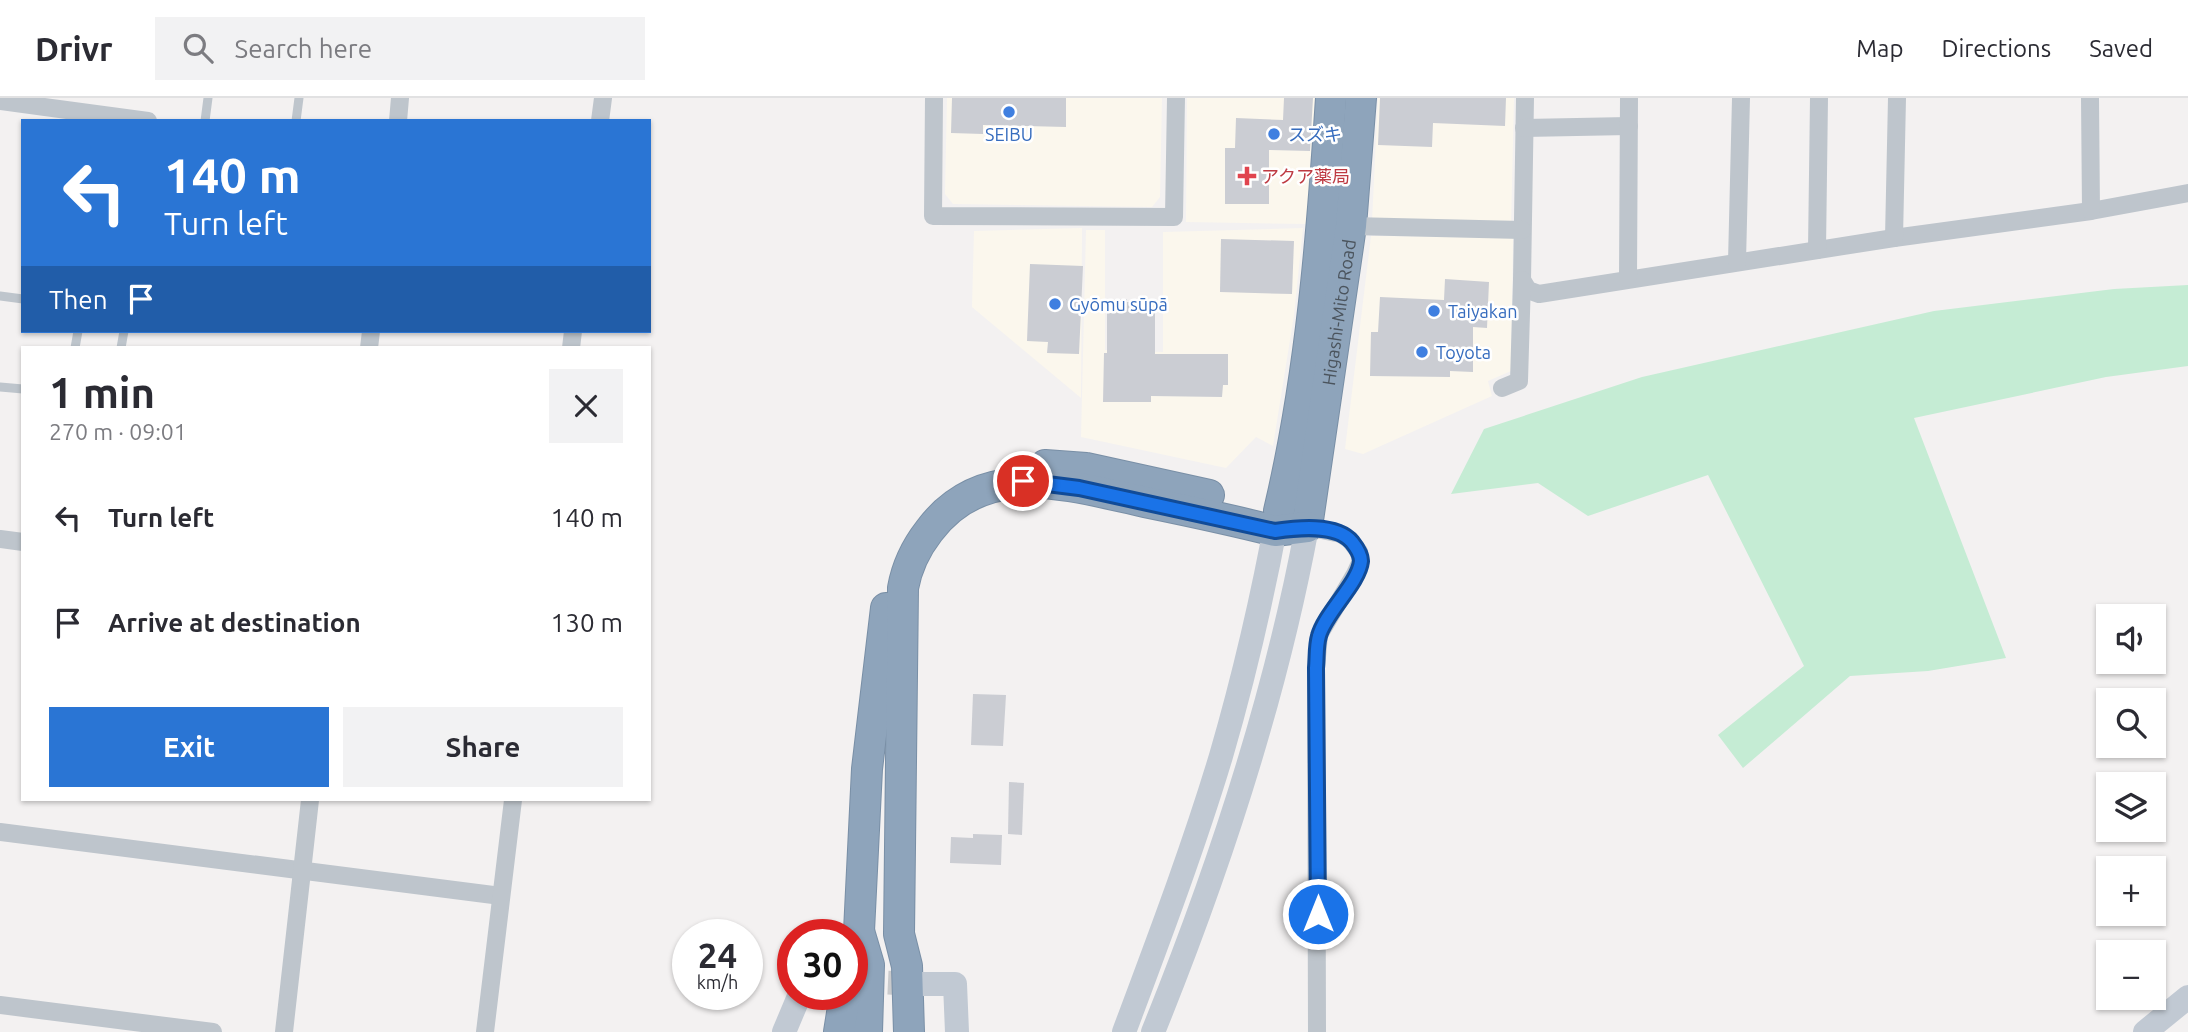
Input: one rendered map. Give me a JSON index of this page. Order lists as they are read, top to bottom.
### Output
{
  "streets": {
    "highway": ["Higashi-Mito Road"]
  },
  "places": {
    "other": [
      "SEIBU",
      "スズキ",
      "Gyōmu sūpā",
      "Taiyakan",
      "Toyota"
    ],
    "health": ["アクア薬局"]
  },
  "page": {
    "header": "Drivr",
    "search": "Search here",
    "nav": ["Map", "Directions", "Saved"],
    "turn": ["140 m", "Turn left"],
    "then": "Then",
    "heading": ["1 min", "270 m · 09:01"],
    "list": [
      {
        "name": "Turn left",
        "value": "140 m"
      },
      {
        "name": "Arrive at destination",
        "value": "130 m"
      }
    ],
    "map_buttons": ["+", "−"],
    "buttons": ["Exit", "Share"],
    "speed": "24 km/h",
    "limit": "30"
  }
}
